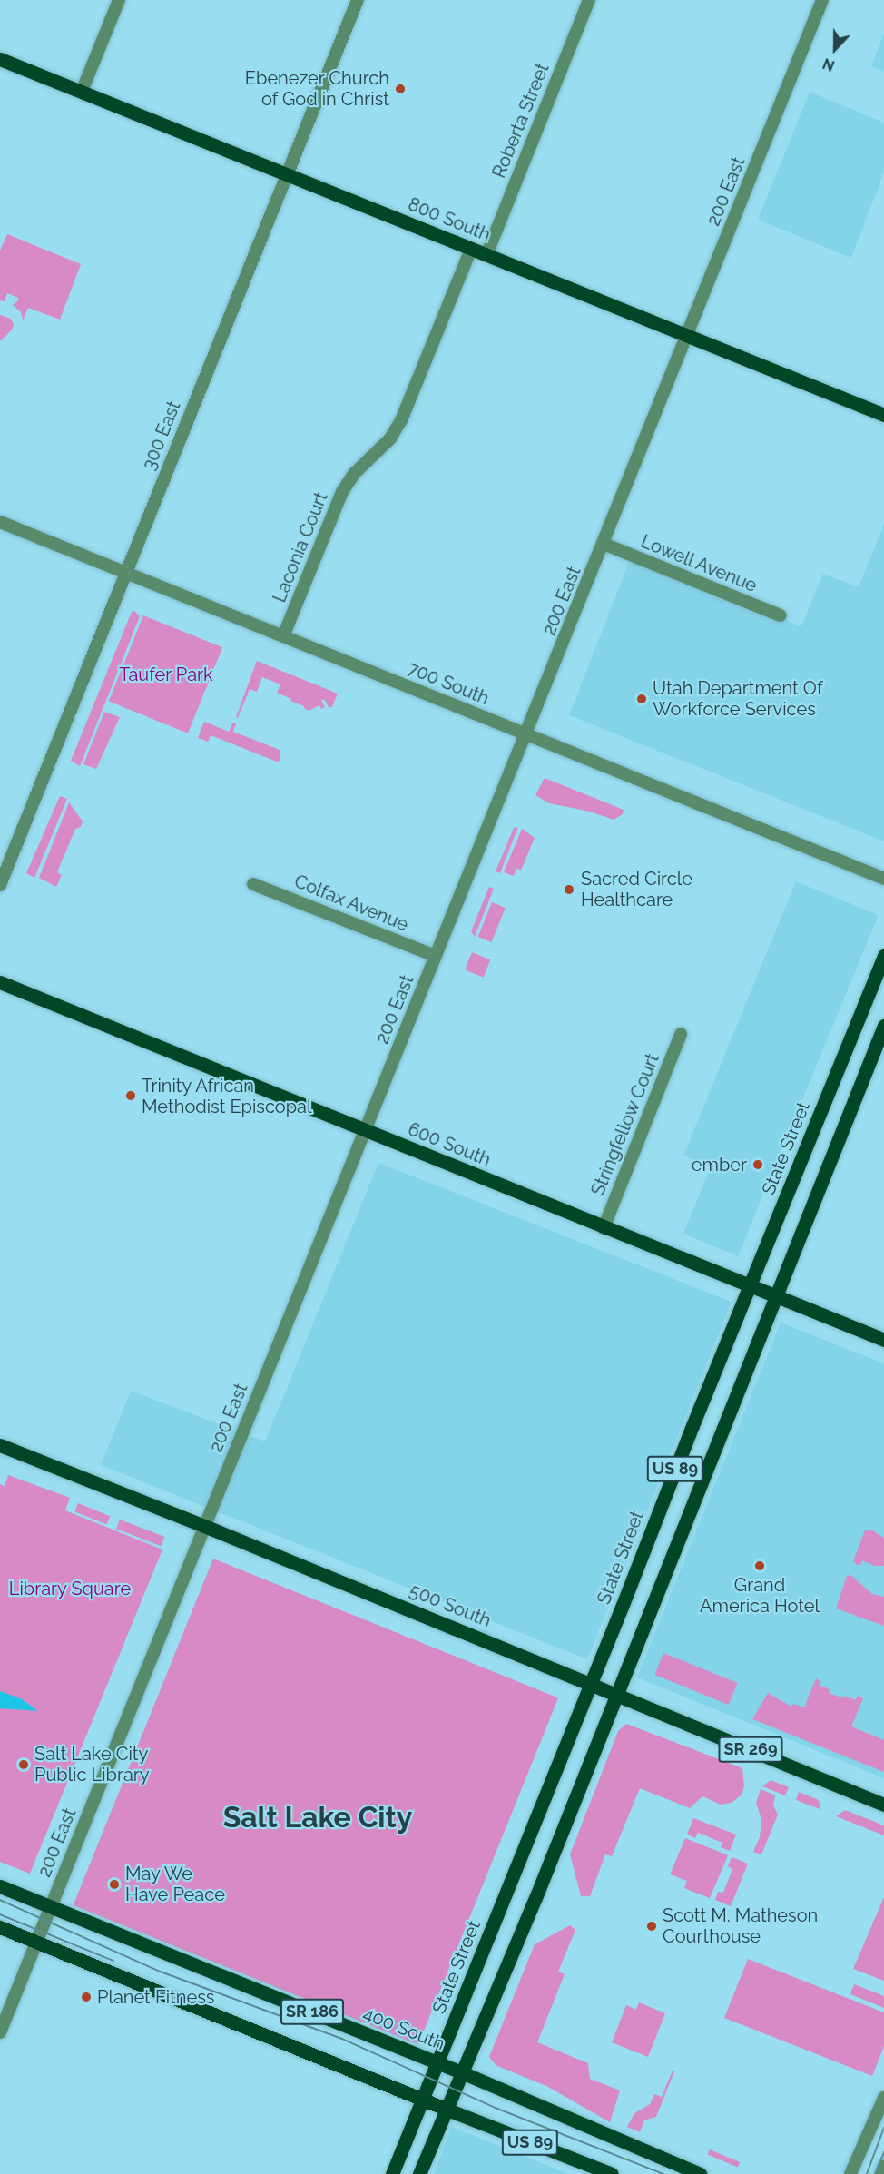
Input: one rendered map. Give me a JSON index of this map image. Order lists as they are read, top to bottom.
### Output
{
  "streets": {
    "main road": [
      "800 South",
      "600 South",
      "State Street",
      "US 89",
      "500 South",
      "SR 269",
      "SR 186",
      "400 South"
    ],
    "street": [
      "Roberta Street",
      "200 East",
      "300 East",
      "Laconia Court",
      "Lowell Avenue",
      "700 South",
      "Colfax Avenue",
      "Stringfellow Court"
    ]
  },
  "crossings": [
    ["Roberta Street", "800 South"],
    ["200 East", "800 South"],
    ["200 East", "Lowell Avenue"],
    ["200 East", "700 South"],
    ["200 East", "Colfax Avenue"],
    ["200 East", "600 South"],
    ["200 East", "500 South"],
    ["200 East", "SR 186"],
    ["200 East", "400 South"],
    ["800 South", "300 East"],
    ["800 South", "Laconia Court"],
    ["300 East", "700 South"],
    ["Laconia Court", "700 South"],
    ["Stringfellow Court", "600 South"],
    ["600 South", "State Street"],
    ["600 South", "US 89"],
    ["State Street", "US 89"],
    ["State Street", "500 South"],
    ["State Street", "SR 186"],
    ["State Street", "400 South"],
    ["US 89", "500 South"],
    ["US 89", "SR 186"],
    ["US 89", "400 South"]
  ],
  "districts": ["Salt Lake City"],
  "parks": ["Taufer Park", "Library Square"],
  "places": [
    "Ebenezer Church of God in Christ",
    "Utah Department Of Workforce Services",
    "Sacred Circle Healthcare",
    "Trinity African Methodist Episcopal",
    "ember",
    "Grand America Hotel",
    "Salt Lake City Public Library",
    "May We Have Peace",
    "Scott M. Matheson Courthouse",
    "Planet Fitness"
  ],
  "north": "bottom"
}
